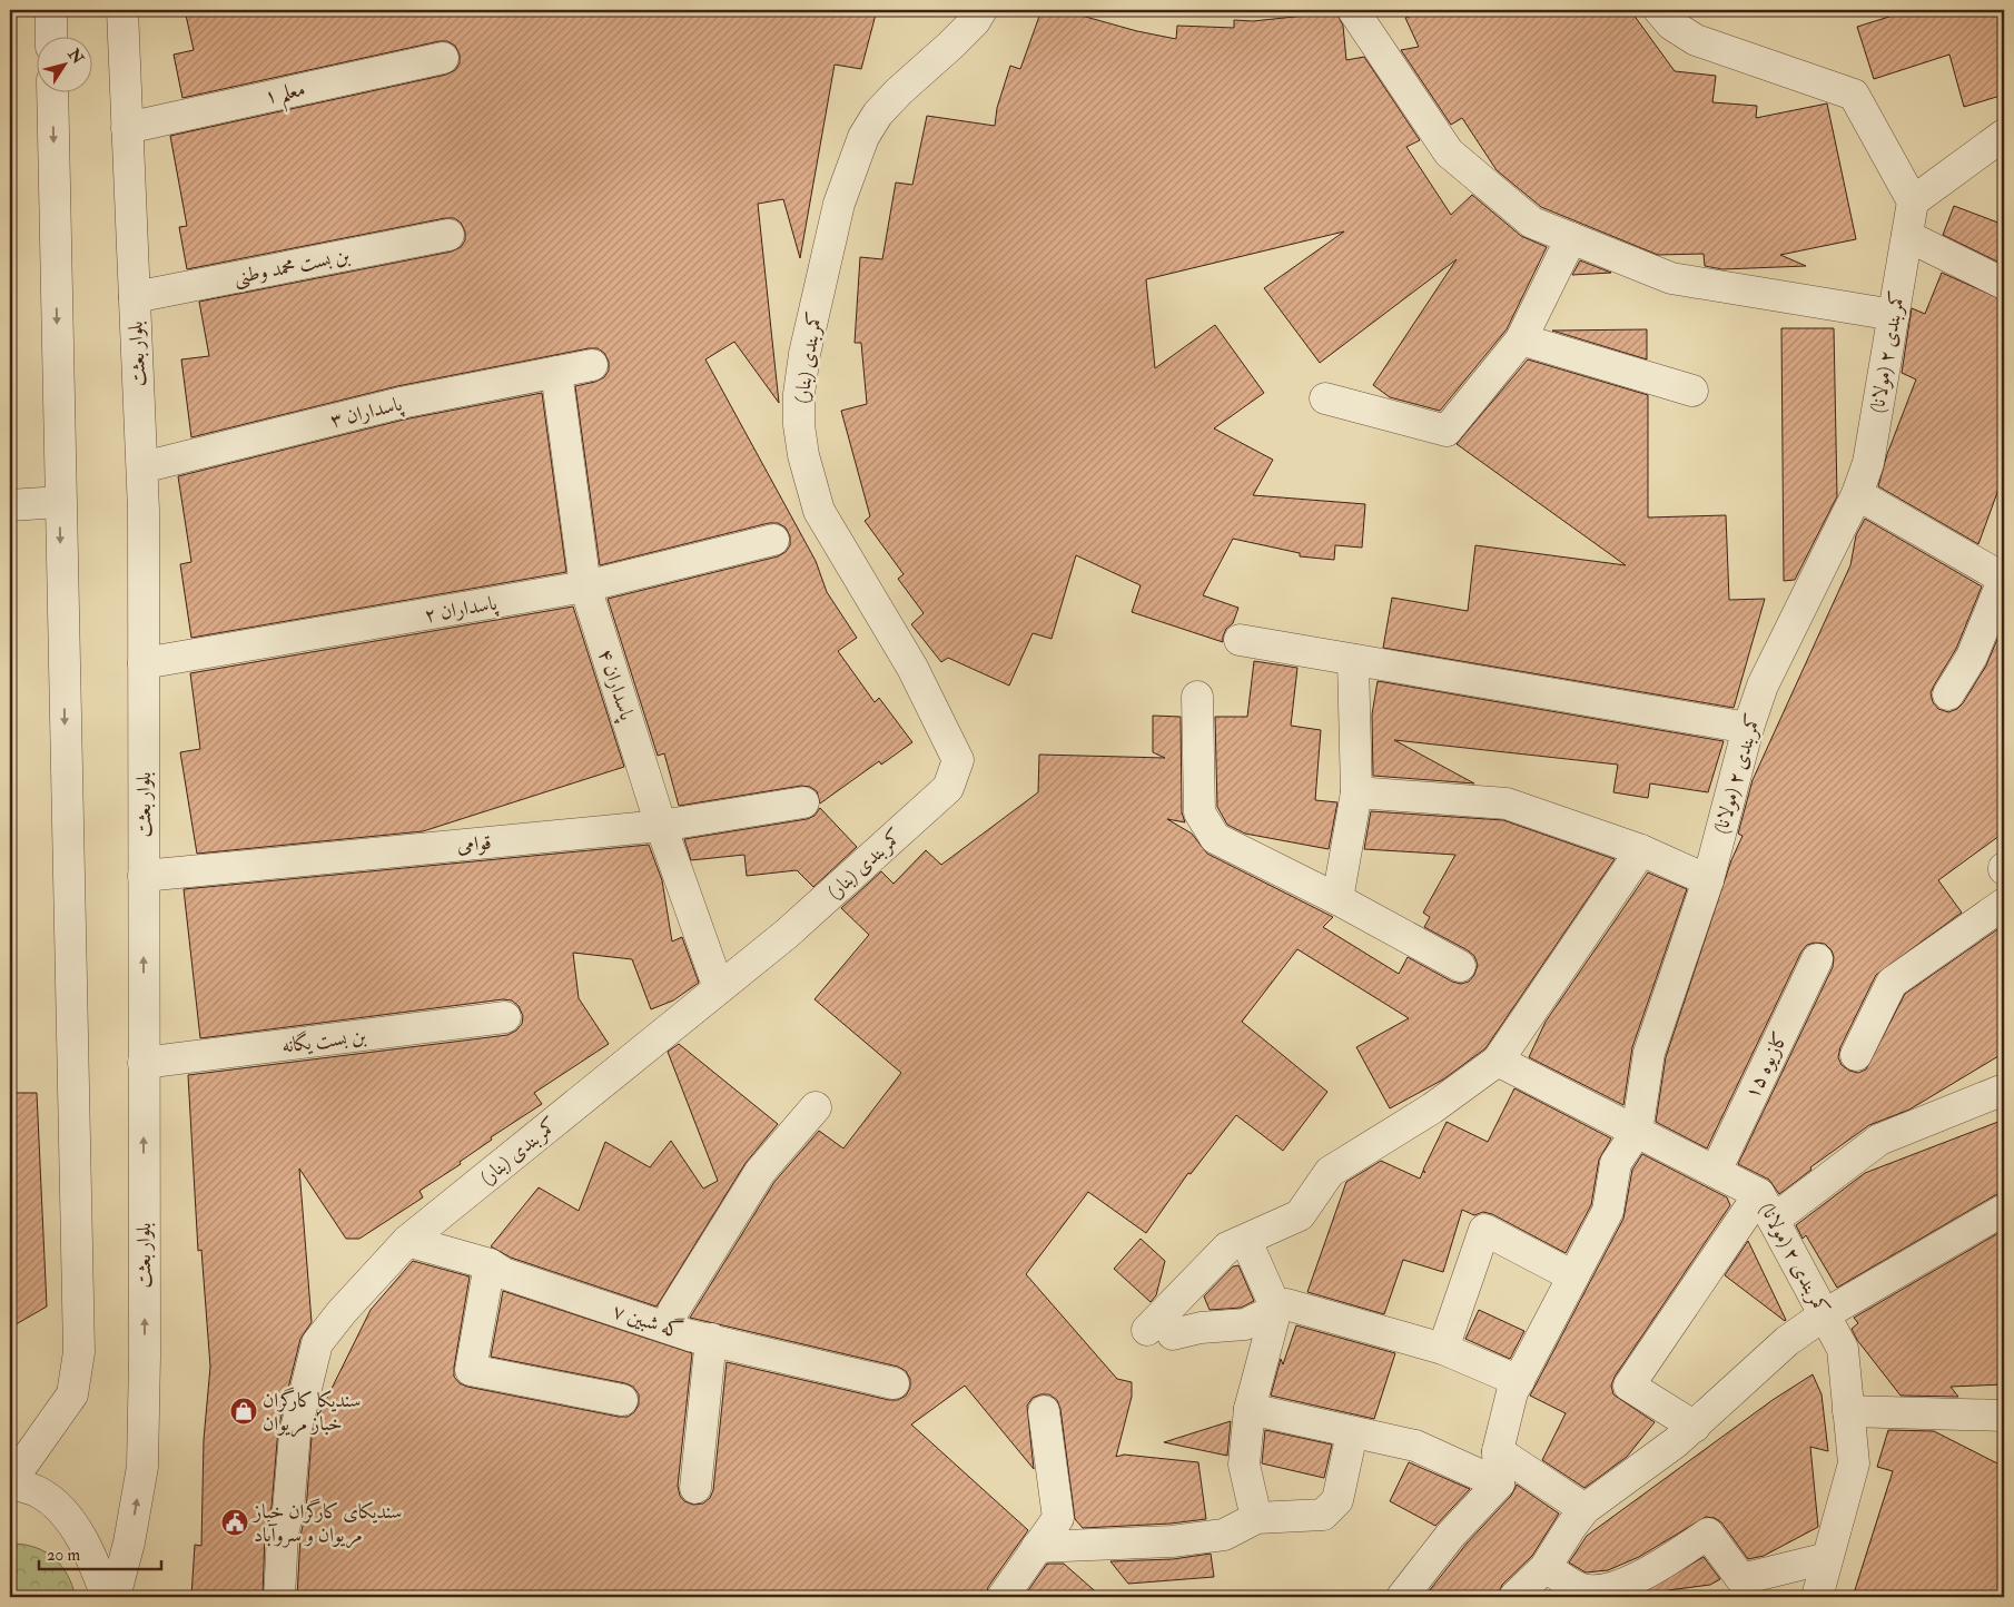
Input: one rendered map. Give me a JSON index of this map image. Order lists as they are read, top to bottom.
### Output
{
  "streets": {
    "street": [
      "معلم ۱",
      "بن بست محمد وطنی",
      "کمربندی ۲ (مولانا)",
      "بلوار بعثت",
      "کمربندی (بنار)",
      "پاسداران ۳",
      "پاسداران ۲",
      "پاسداران ۴",
      "قوامی",
      "بن بست یگانه",
      "کازیوه ۱۵",
      "گه شبین ۷"
    ]
  },
  "crossings": [
    ["معلم ۱", "بلوار بعثت"],
    ["بن بست محمد وطنی", "بلوار بعثت"],
    ["کمربندی ۲ (مولانا)", "کازیوه ۱۵"],
    ["بلوار بعثت", "پاسداران ۳"],
    ["بلوار بعثت", "پاسداران ۲"],
    ["بلوار بعثت", "قوامی"],
    ["بلوار بعثت", "بن بست یگانه"],
    ["کمربندی (بنار)", "پاسداران ۴"],
    ["کمربندی (بنار)", "گه شبین ۷"],
    ["پاسداران ۳", "پاسداران ۴"],
    ["پاسداران ۲", "پاسداران ۴"],
    ["پاسداران ۴", "قوامی"]
  ],
  "places": {
    "shop": ["سندیکا کارگران خباز مریوان"],
    "public building": ["سندیکای کارگران خباز مریوان و سروآباد"]
  },
  "scale_bar": "20 m",
  "north": "top right"
}
